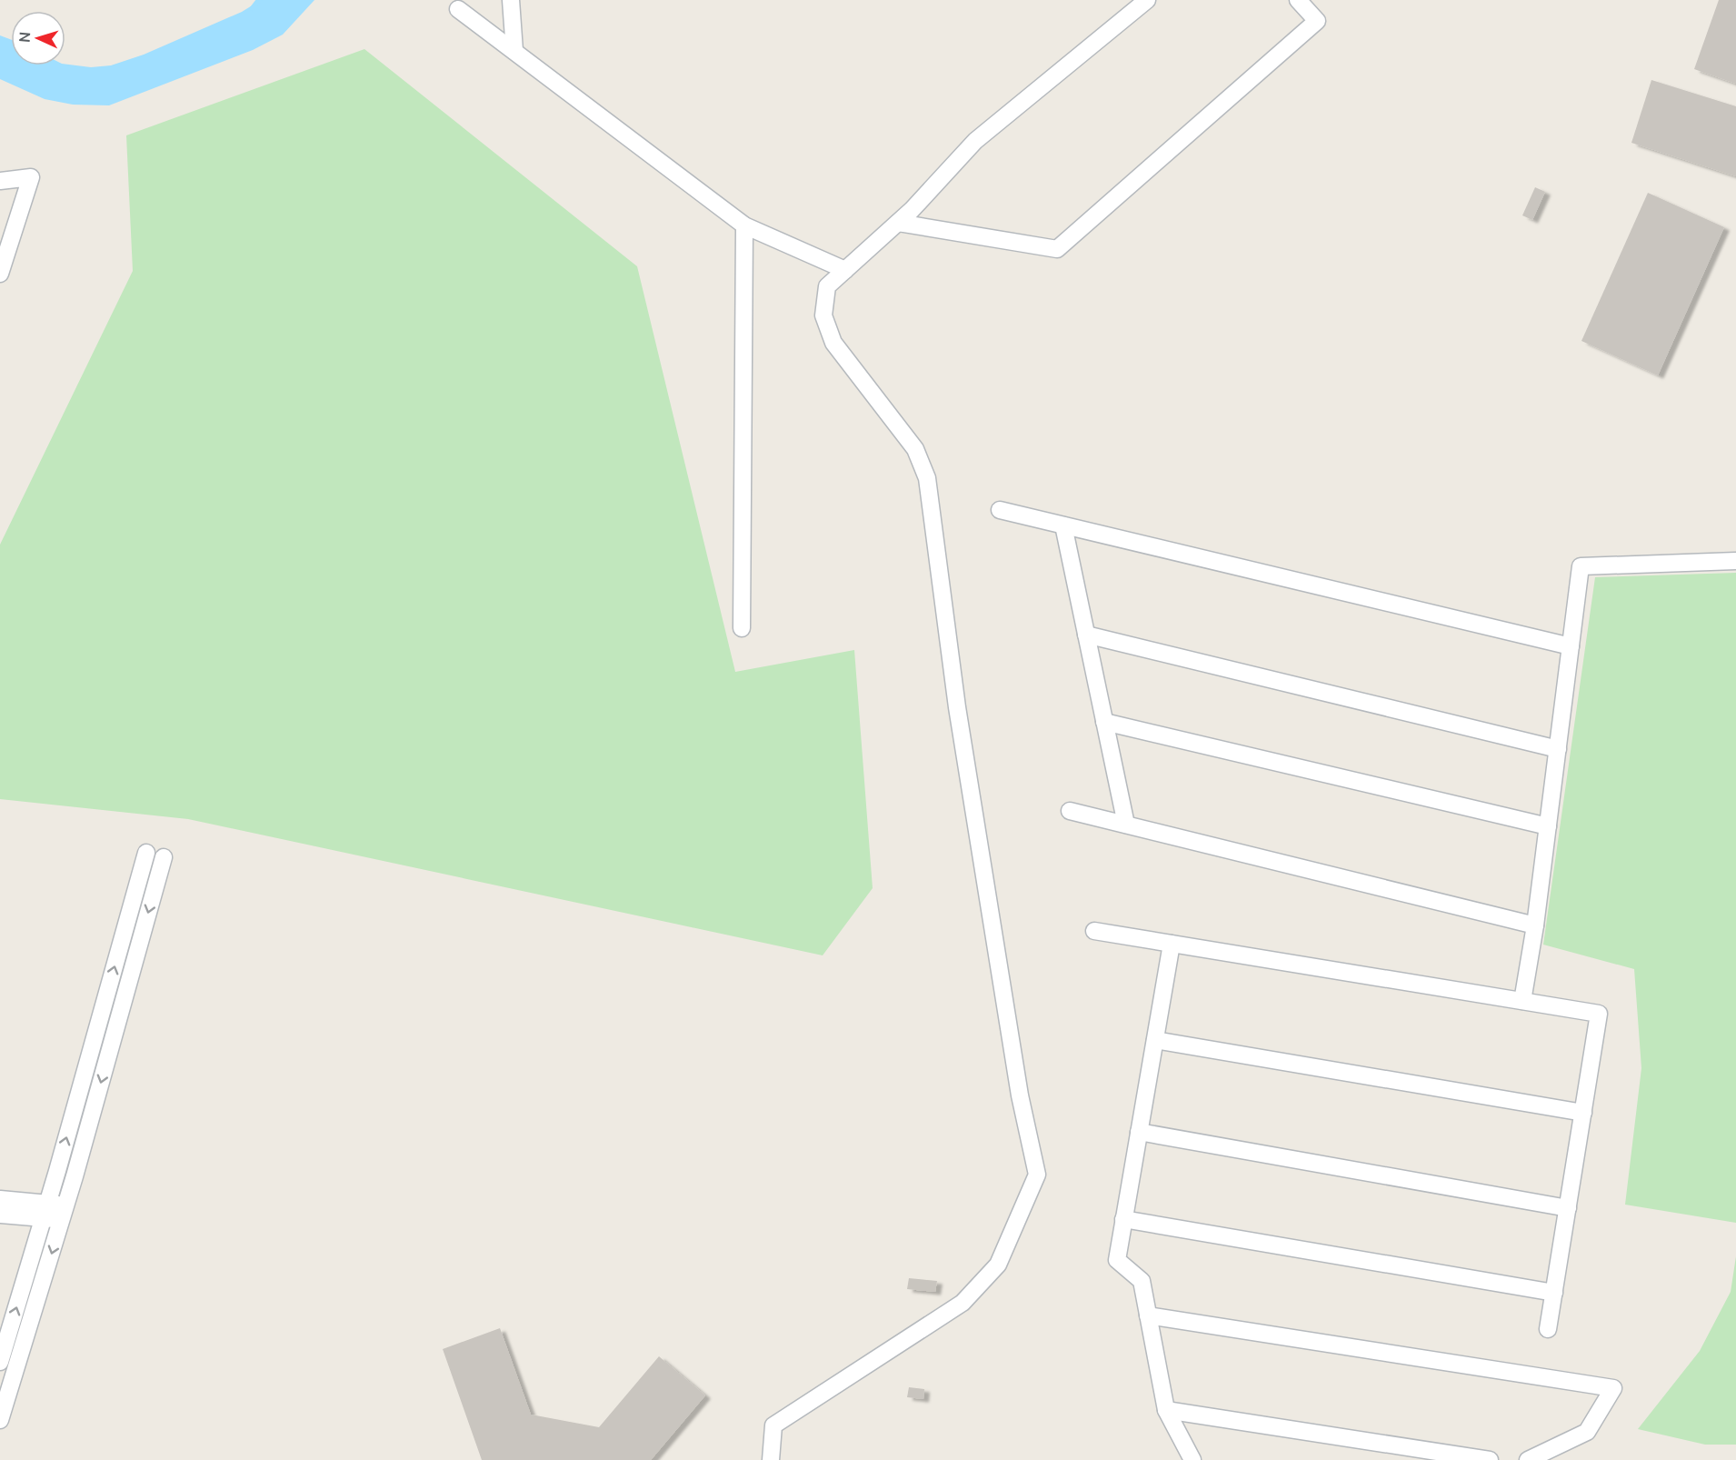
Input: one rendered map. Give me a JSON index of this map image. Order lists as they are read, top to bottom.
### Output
{
  "north": "left"
}
